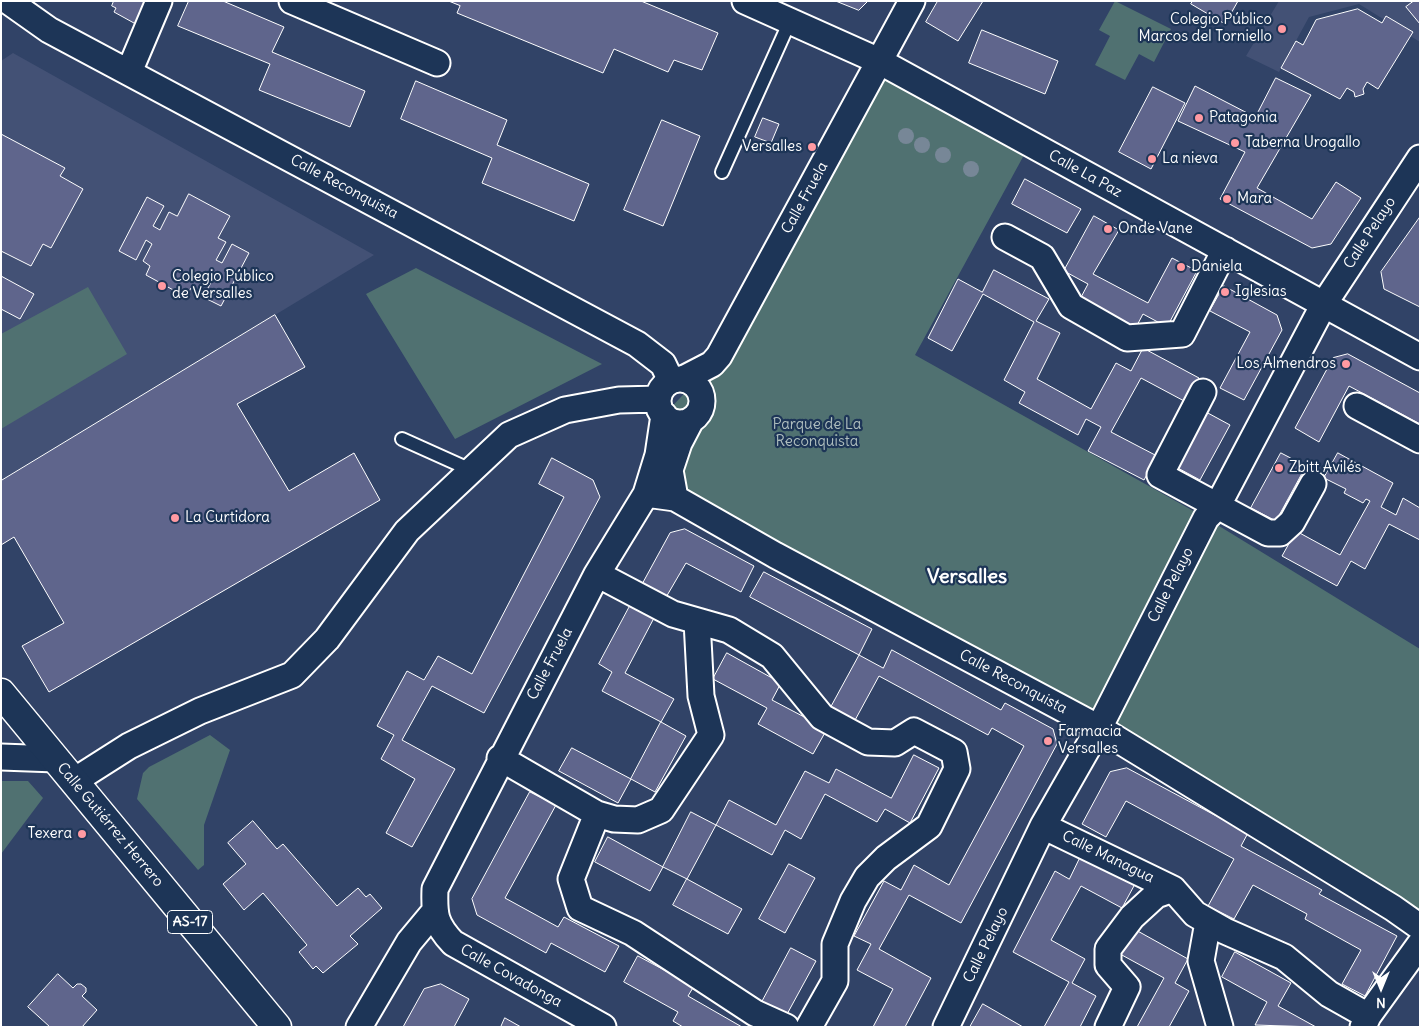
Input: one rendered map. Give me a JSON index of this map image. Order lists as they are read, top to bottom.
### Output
{
  "streets": {
    "main road": ["Calle Gutiérrez Herrero", "AS-17"],
    "street": [
      "Calle La Paz",
      "Calle Reconquista",
      "Calle Fruela",
      "Calle Pelayo",
      "Calle Managua",
      "Calle Covadonga"
    ]
  },
  "crossings": [
    ["Calle La Paz", "Calle Fruela"],
    ["Calle La Paz", "Calle Pelayo"],
    ["Calle Reconquista", "Calle Fruela"],
    ["Calle Reconquista", "Calle Pelayo"],
    ["Calle Fruela", "Calle Covadonga"],
    ["Calle Pelayo", "Calle Managua"]
  ],
  "districts": ["Versalles"],
  "parks": ["Parque de La Reconquista"],
  "places": [
    "Colegio Público Marcos del Torniello",
    "Patagonia",
    "Taberna Urogallo",
    "Versalles",
    "La nieva",
    "Mara",
    "Onde Vane",
    "Daniela",
    "Colegio Público de Versalles",
    "Iglesias",
    "Los Almendros",
    "Zbitt Avilés",
    "La Curtidora",
    "Farmacia Versalles",
    "Texera"
  ],
  "north": "bottom"
}
